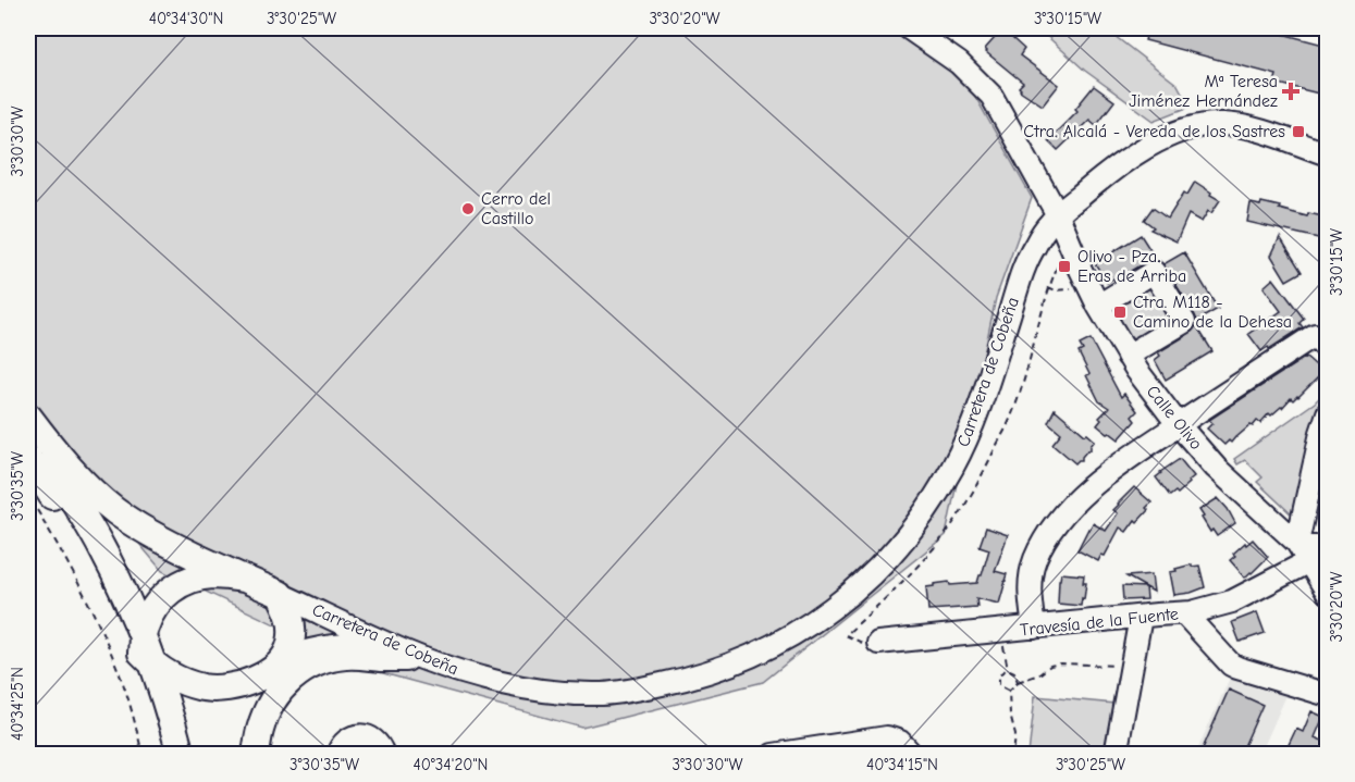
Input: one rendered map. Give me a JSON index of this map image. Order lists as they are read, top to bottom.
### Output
{
  "streets": {
    "street": ["Carretera de Cobeña", "Calle Olivo", "Travesía de la Fuente"]
  },
  "crossings": [
    ["Carretera de Cobeña", "Calle Olivo"],
    ["Calle Olivo", "Travesía de la Fuente"]
  ],
  "places": {
    "health": ["Mª Teresa Jiménez Hernández"],
    "transit": ["Ctra. Alcalá - Vereda de los Sastres", "Olivo - Pza. Eras de Arriba", "Ctra. M118 - Camino de la Dehesa"],
    "other": ["Cerro del Castillo"]
  },
  "coordinates": [
    "40°34'30\"N",
    "3°30'25\"W",
    "3°30'20\"W",
    "3°30'15\"W",
    "3°30'30\"W",
    "3°30'35\"W",
    "40°34'25\"N",
    "40°34'20\"N",
    "40°34'15\"N"
  ]
}
